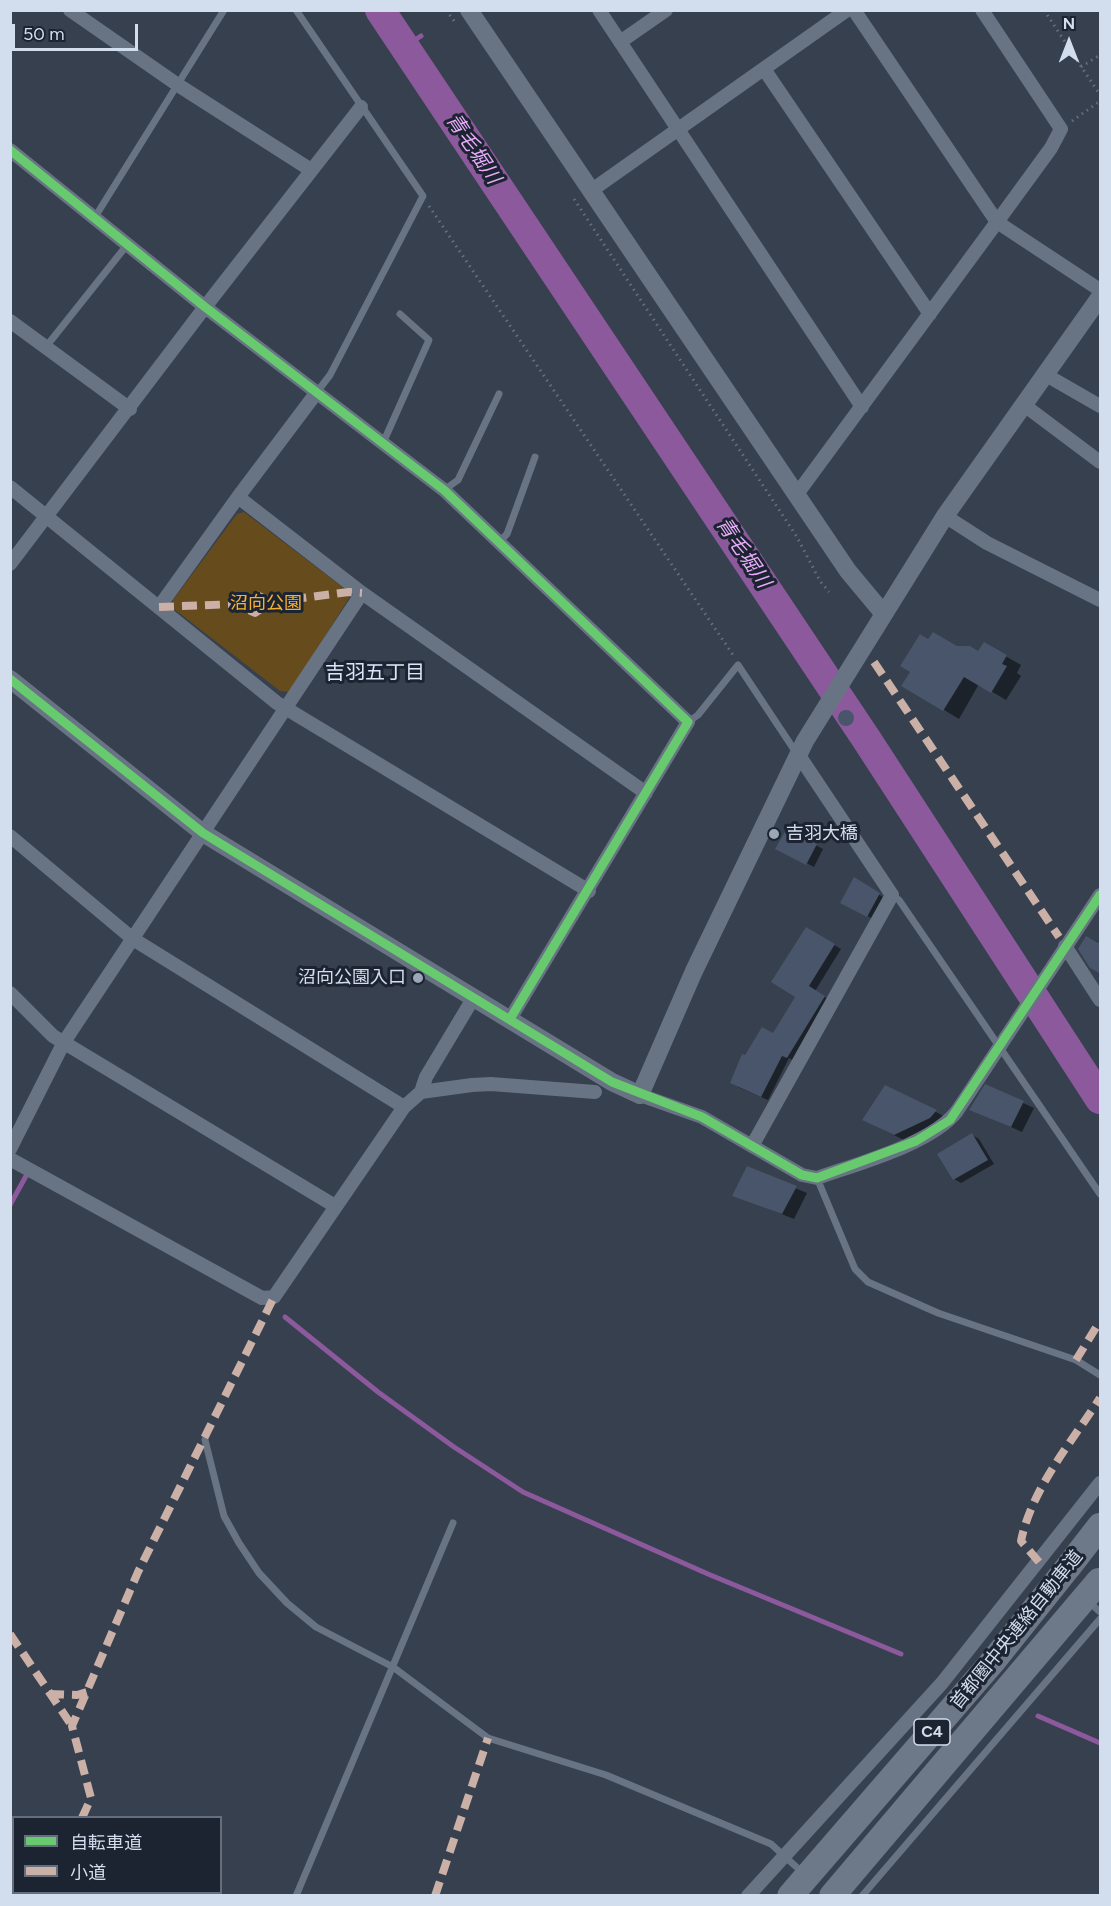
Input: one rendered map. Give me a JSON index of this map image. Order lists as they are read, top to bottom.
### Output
{
  "streets": {
    "highway": ["首都圏中央連絡自動車道", "C4"]
  },
  "districts": ["吉羽五丁目"],
  "water": ["青毛堀川"],
  "parks": ["沼向公園"],
  "places": ["吉羽大橋", "沼向公園入口"],
  "legend": ["自転車道", "小道"],
  "scale_bar": "50 m",
  "north": "top"
}
